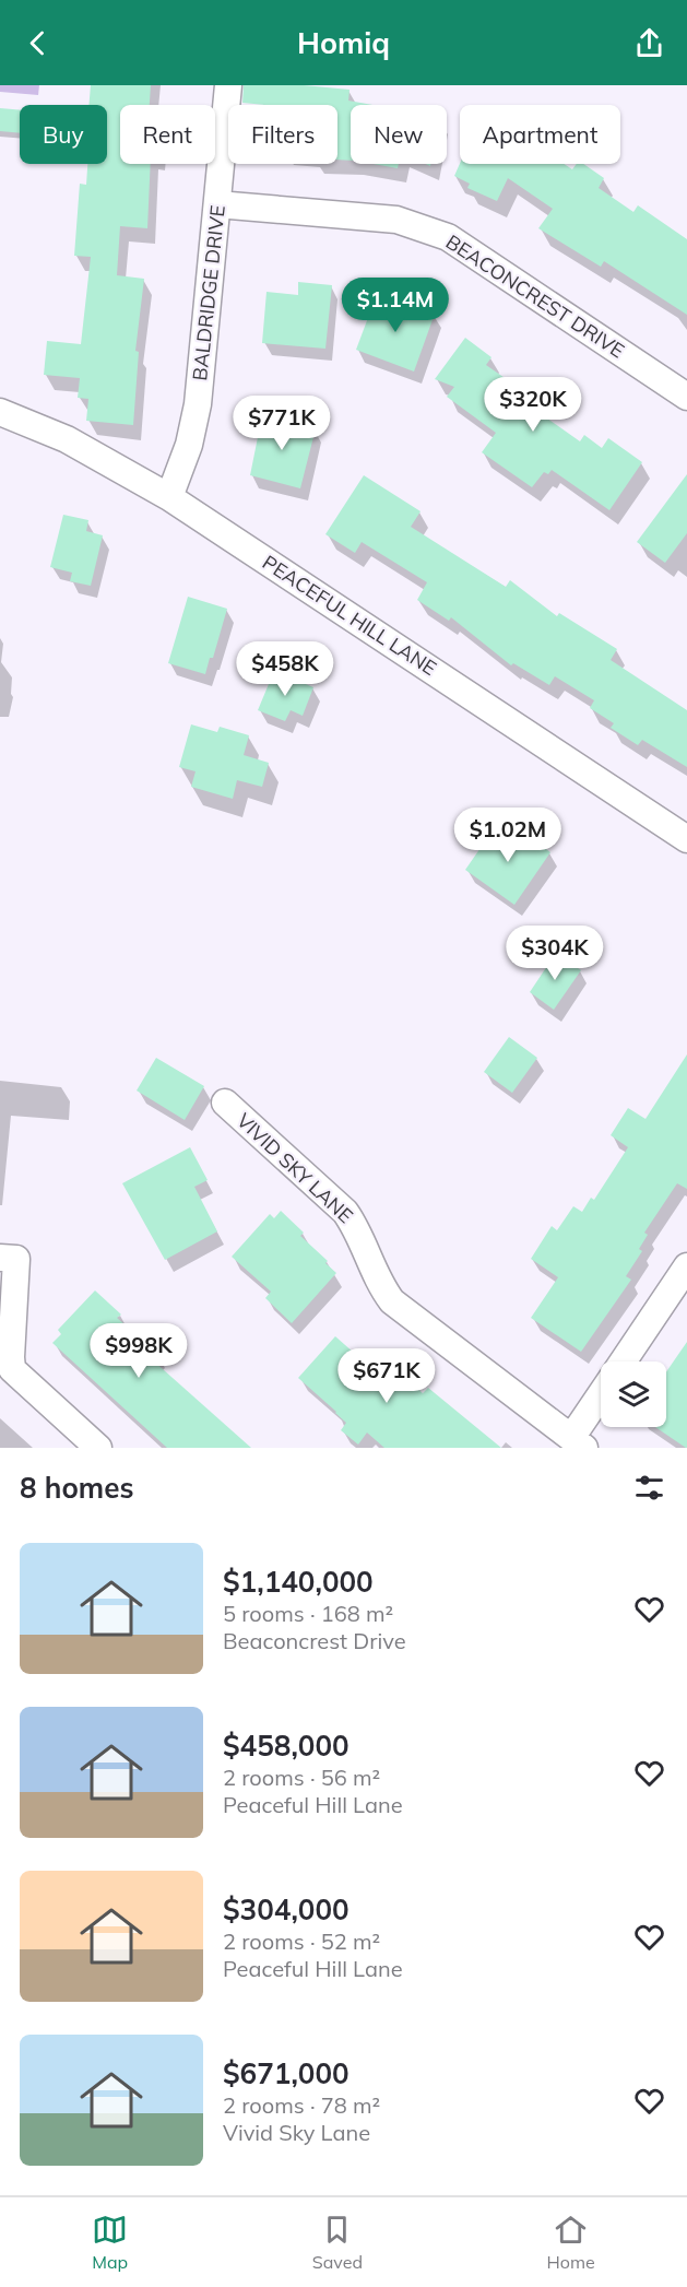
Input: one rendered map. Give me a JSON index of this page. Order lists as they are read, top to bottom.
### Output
{
  "streets": {
    "street": [
      "BALDRIDGE DRIVE",
      "BEACONCREST DRIVE",
      "PEACEFUL HILL LANE",
      "VIVID SKY LANE"
    ]
  },
  "crossings": [
    ["BALDRIDGE DRIVE", "BEACONCREST DRIVE"],
    ["BALDRIDGE DRIVE", "PEACEFUL HILL LANE"]
  ],
  "page": {
    "header": "Homiq",
    "chip": [
      "Buy",
      "Rent",
      "Filters",
      "New",
      "Apartment"
    ],
    "price": [
      "$1.14M",
      "$320K",
      "$771K",
      "$458K",
      "$1.02M",
      "$304K",
      "$998K",
      "$671K"
    ],
    "heading": "8 homes",
    "list": [
      {
        "name": "$1,140,000",
        "note": "5 rooms · 168 m² · Beaconcrest Drive"
      },
      {
        "name": "$458,000",
        "note": "2 rooms · 56 m² · Peaceful Hill Lane"
      },
      {
        "name": "$304,000",
        "note": "2 rooms · 52 m² · Peaceful Hill Lane"
      },
      {
        "name": "$671,000",
        "note": "2 rooms · 78 m² · Vivid Sky Lane"
      }
    ],
    "tabs": ["Map", "Saved", "Home"]
  }
}
